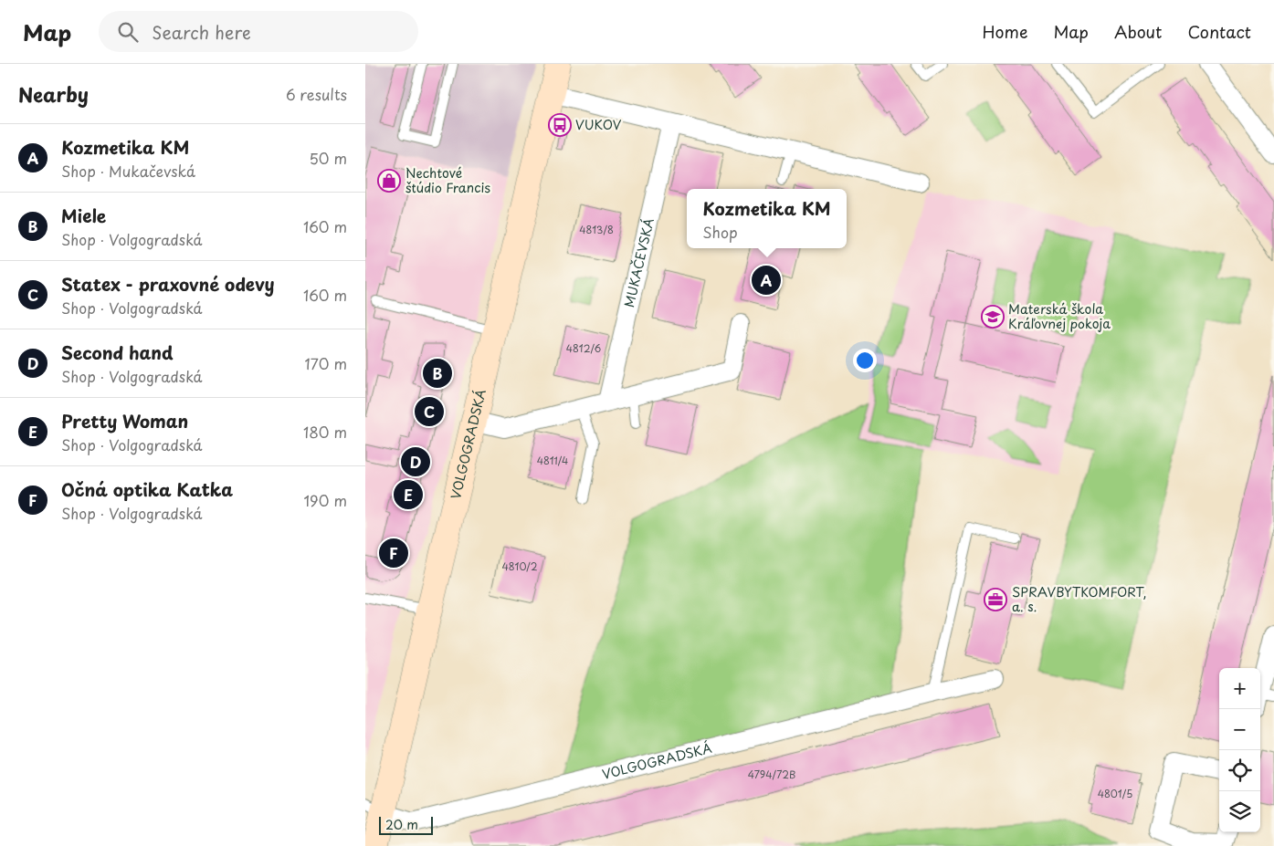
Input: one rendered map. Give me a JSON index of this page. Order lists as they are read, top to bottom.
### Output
{
  "streets": {
    "street": ["MUKAČEVSKÁ", "VOLGOGRADSKÁ"]
  },
  "places": {
    "bus stop": ["VUKOV"],
    "shop": ["Nechtové štúdio Francis"],
    "school or university": ["Materská škola Kráľovnej pokoja"],
    "office": ["SPRAVBYTKOMFORT, a. s."]
  },
  "house_numbers": [
    "4813/8",
    "4812/6",
    "4811/4",
    "4810/2",
    "4794/72B",
    "4801/5"
  ],
  "scale_bar": "20 m",
  "page": {
    "header": "Map",
    "search": "Search here",
    "nav": [
      "Home",
      "Map",
      "About",
      "Contact"
    ],
    "heading": ["Nearby", "6 results"],
    "list": [
      {
        "mark": "A",
        "name": "Kozmetika KM",
        "note": "Shop · Mukačevská",
        "value": "50 m"
      },
      {
        "mark": "B",
        "name": "Miele",
        "note": "Shop · Volgogradská",
        "value": "160 m"
      },
      {
        "mark": "C",
        "name": "Statex - praxovné odevy",
        "note": "Shop · Volgogradská",
        "value": "160 m"
      },
      {
        "mark": "D",
        "name": "Second hand",
        "note": "Shop · Volgogradská",
        "value": "170 m"
      },
      {
        "mark": "E",
        "name": "Pretty Woman",
        "note": "Shop · Volgogradská",
        "value": "180 m"
      },
      {
        "mark": "F",
        "name": "Očná optika Katka",
        "note": "Shop · Volgogradská",
        "value": "190 m"
      }
    ],
    "popup": ["Kozmetika KM", "Shop"],
    "pins": [
      "A",
      "B",
      "C",
      "D",
      "E",
      "F"
    ],
    "map_buttons": ["+", "−"],
    "scale": "20 m"
  }
}
